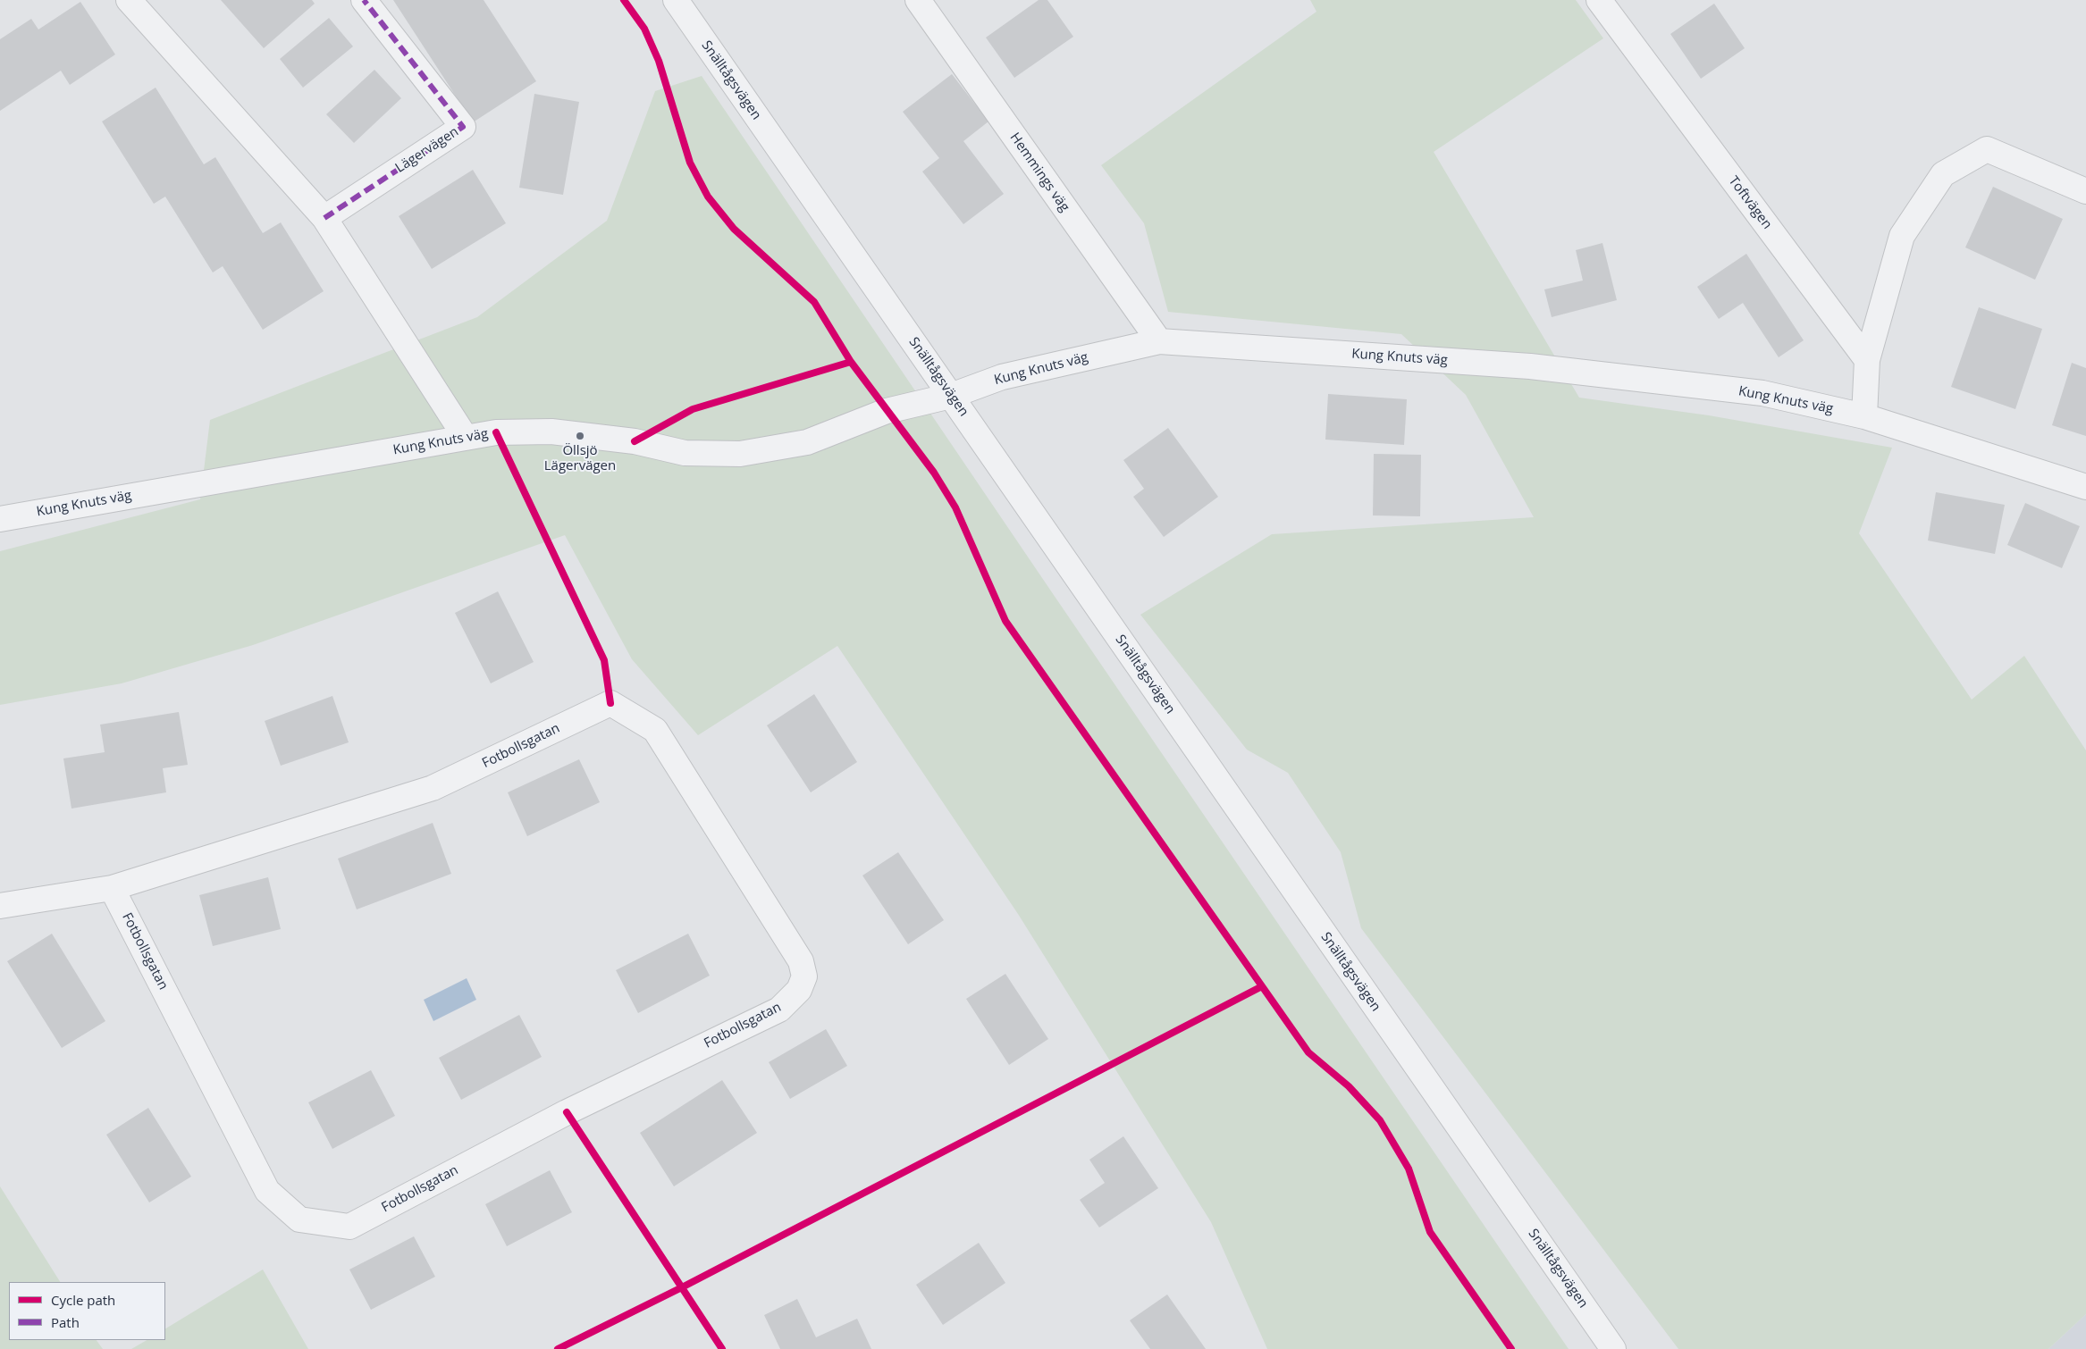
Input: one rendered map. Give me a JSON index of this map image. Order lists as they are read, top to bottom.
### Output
{
  "streets": {
    "street": [
      "Snälltågsvägen",
      "Lägervägen",
      "Hemmings väg",
      "Toftvägen",
      "Kung Knuts väg",
      "Fotbollsgatan"
    ]
  },
  "crossings": [
    ["Snälltågsvägen", "Kung Knuts väg"],
    ["Hemmings väg", "Kung Knuts väg"]
  ],
  "places": ["Öllsjö Lägervägen"],
  "legend": ["Cycle path", "Path"]
}
